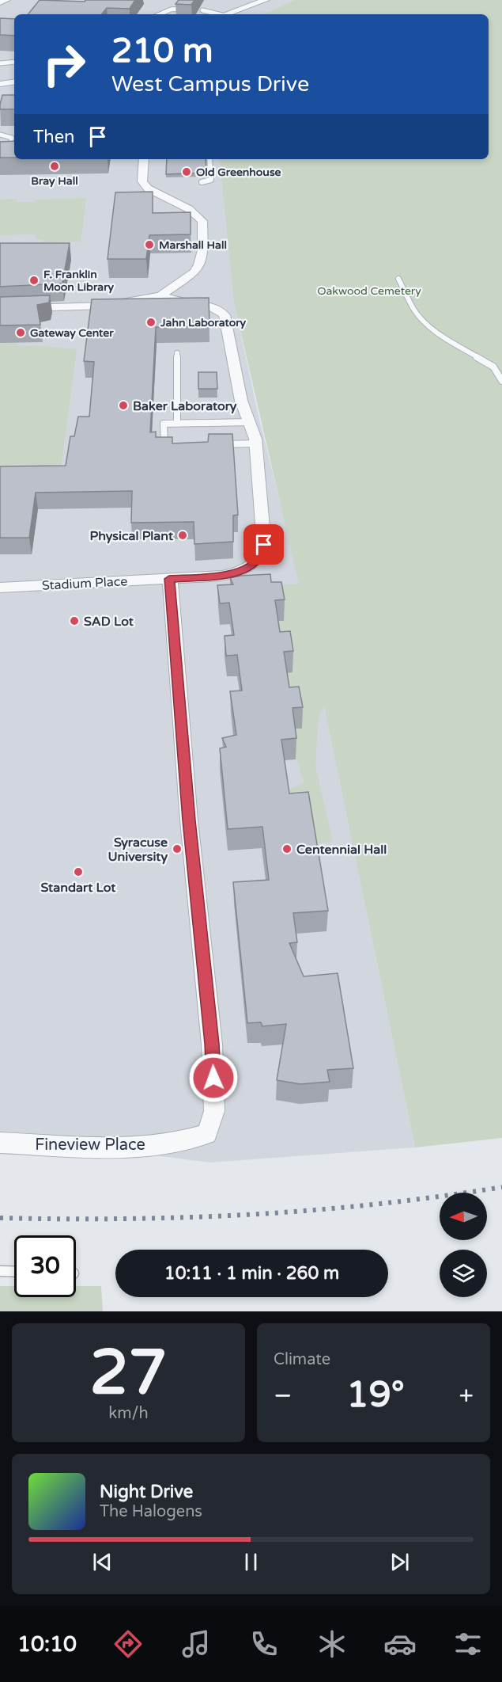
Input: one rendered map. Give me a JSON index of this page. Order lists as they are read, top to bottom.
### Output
{
  "streets": {
    "street": ["Stadium Place", "Fineview Place"]
  },
  "crossings": [
    ["Stadium Place", "Fineview Place"]
  ],
  "parks": ["Oakwood Cemetery"],
  "places": [
    "Bray Hall",
    "Old Greenhouse",
    "Marshall Hall",
    "F. Franklin Moon Library",
    "Jahn Laboratory",
    "Gateway Center",
    "Baker Laboratory",
    "Physical Plant",
    "SAD Lot",
    "Syracuse University",
    "Centennial Hall",
    "Standart Lot"
  ],
  "north": "left",
  "page": {
    "turn": ["210 m", "West Campus Drive"],
    "then": "Then",
    "limit": "30",
    "trip": "10:11 · 1 min · 260 m",
    "tile": [
      ["27", "km/h"],
      "Climate"
    ],
    "heat": ["−", "19°", "+"],
    "song": ["Night Drive", "The Halogens"],
    "tabs": "10:10"
  }
}
